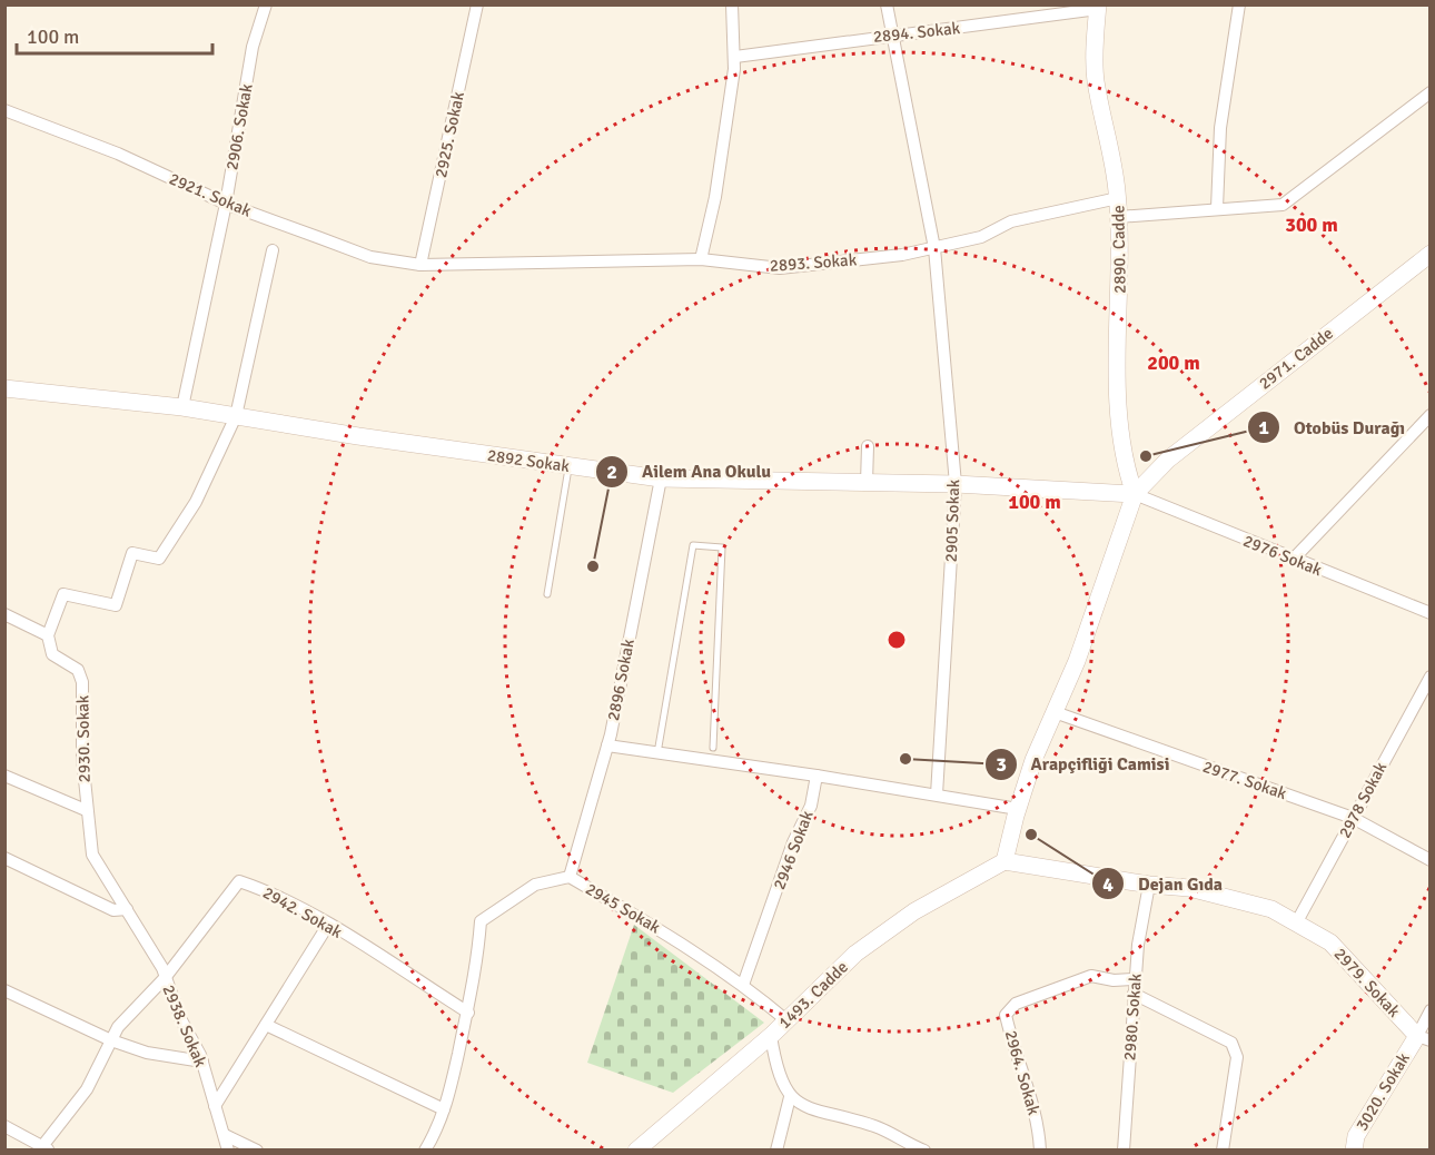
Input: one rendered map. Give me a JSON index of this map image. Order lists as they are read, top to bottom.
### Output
{
  "streets": {
    "street": [
      "2894. Sokak",
      "2906. Sokak",
      "2925. Sokak",
      "2921. Sokak",
      "2890. Cadde",
      "2893. Sokak",
      "2971. Cadde",
      "2892 Sokak",
      "2905 Sokak",
      "2976 Sokak",
      "2896 Sokak",
      "2930. Sokak",
      "2977. Sokak",
      "2978 Sokak",
      "2946 Sokak",
      "2945 Sokak",
      "2942. Sokak",
      "2979. Sokak",
      "1493. Cadde",
      "2980. Sokak",
      "2938. Sokak",
      "2964. Sokak",
      "3020. Sokak"
    ]
  },
  "crossings": [
    ["2894. Sokak", "2890. Cadde"],
    ["2894. Sokak", "2905 Sokak"],
    ["2906. Sokak", "2921. Sokak"],
    ["2906. Sokak", "2892 Sokak"],
    ["2925. Sokak", "2921. Sokak"],
    ["2925. Sokak", "2893. Sokak"],
    ["2921. Sokak", "2893. Sokak"],
    ["2890. Cadde", "2893. Sokak"],
    ["2890. Cadde", "2971. Cadde"],
    ["2890. Cadde", "2892 Sokak"],
    ["2890. Cadde", "2976 Sokak"],
    ["2893. Sokak", "2905 Sokak"],
    ["2971. Cadde", "2892 Sokak"],
    ["2971. Cadde", "2976 Sokak"],
    ["2892 Sokak", "2905 Sokak"],
    ["2892 Sokak", "2976 Sokak"],
    ["2892 Sokak", "2896 Sokak"],
    ["2896 Sokak", "2945 Sokak"],
    ["2930. Sokak", "2938. Sokak"],
    ["2977. Sokak", "2978 Sokak"],
    ["2978 Sokak", "2979. Sokak"],
    ["2946 Sokak", "2945 Sokak"],
    ["2945 Sokak", "2942. Sokak"],
    ["2945 Sokak", "1493. Cadde"],
    ["2942. Sokak", "2938. Sokak"],
    ["2979. Sokak", "1493. Cadde"],
    ["2979. Sokak", "2980. Sokak"],
    ["2979. Sokak", "3020. Sokak"],
    ["2980. Sokak", "2964. Sokak"]
  ],
  "places": [
    "Otobüs Durağı",
    "Ailem Ana Okulu",
    "Arapçifliği Camisi",
    "Dejan Gıda"
  ],
  "scale_bar": "100 m",
  "rings": ["300 m", "200 m", "100 m"]
}
